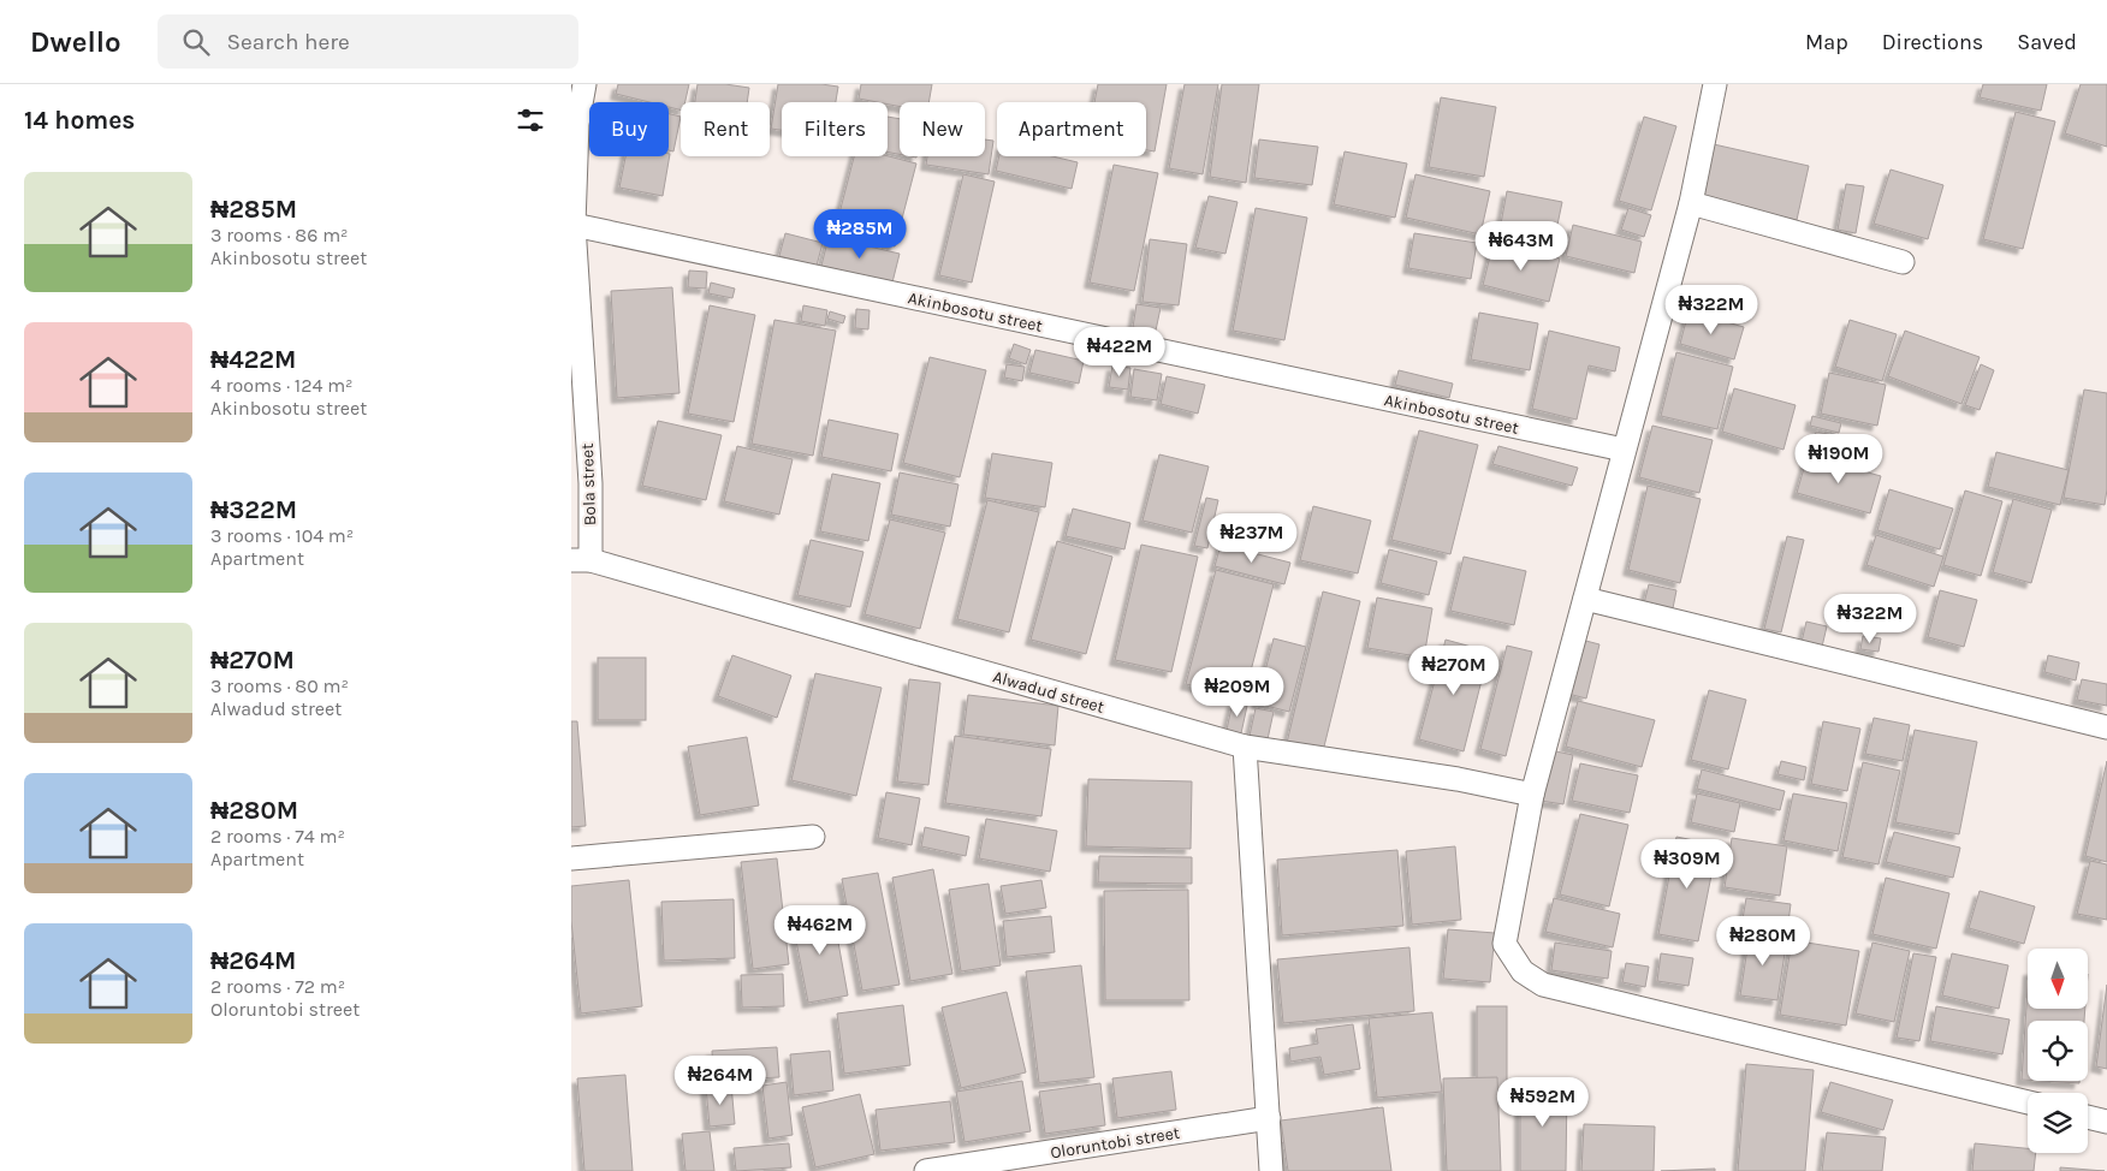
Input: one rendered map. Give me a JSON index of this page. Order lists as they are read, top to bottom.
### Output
{
  "streets": {
    "street": [
      "Akinbosotu street",
      "Bola street",
      "Alwadud street",
      "Oloruntobi street"
    ]
  },
  "crossings": [
    ["Akinbosotu street", "Bola street"],
    ["Bola street", "Alwadud street"]
  ],
  "north": "bottom",
  "page": {
    "header": "Dwello",
    "search": "Search here",
    "nav": ["Map", "Directions", "Saved"],
    "heading": "14 homes",
    "chip": [
      "Buy",
      "Rent",
      "Filters",
      "New",
      "Apartment"
    ],
    "list": [
      {
        "name": "₦285M",
        "note": "3 rooms · 86 m² · Akinbosotu street"
      },
      {
        "name": "₦422M",
        "note": "4 rooms · 124 m² · Akinbosotu street"
      },
      {
        "name": "₦322M",
        "note": "3 rooms · 104 m² · Apartment"
      },
      {
        "name": "₦270M",
        "note": "3 rooms · 80 m² · Alwadud street"
      },
      {
        "name": "₦280M",
        "note": "2 rooms · 74 m² · Apartment"
      },
      {
        "name": "₦264M",
        "note": "2 rooms · 72 m² · Oloruntobi street"
      }
    ],
    "price": [
      "₦285M",
      "₦643M",
      "₦322M",
      "₦422M",
      "₦190M",
      "₦237M",
      "₦322M",
      "₦270M",
      "₦209M",
      "₦309M",
      "₦462M",
      "₦280M",
      "₦264M",
      "₦592M"
    ]
  }
}
